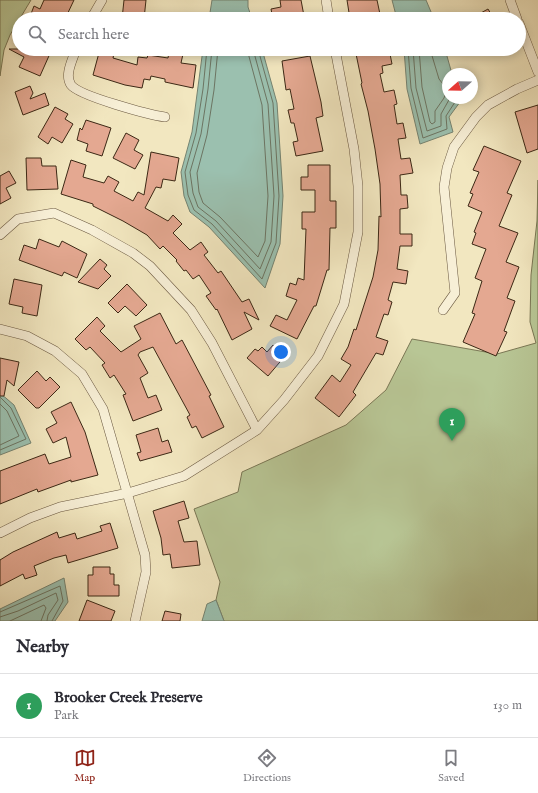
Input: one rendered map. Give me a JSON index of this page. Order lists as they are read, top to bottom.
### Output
{
  "north": "left",
  "page": {
    "search": "Search here",
    "pins": "1",
    "heading": "Nearby",
    "list": [
      {
        "mark": "1",
        "name": "Brooker Creek Preserve",
        "note": "Park",
        "value": "130 m"
      }
    ],
    "nav": ["Map", "Directions", "Saved"]
  }
}
